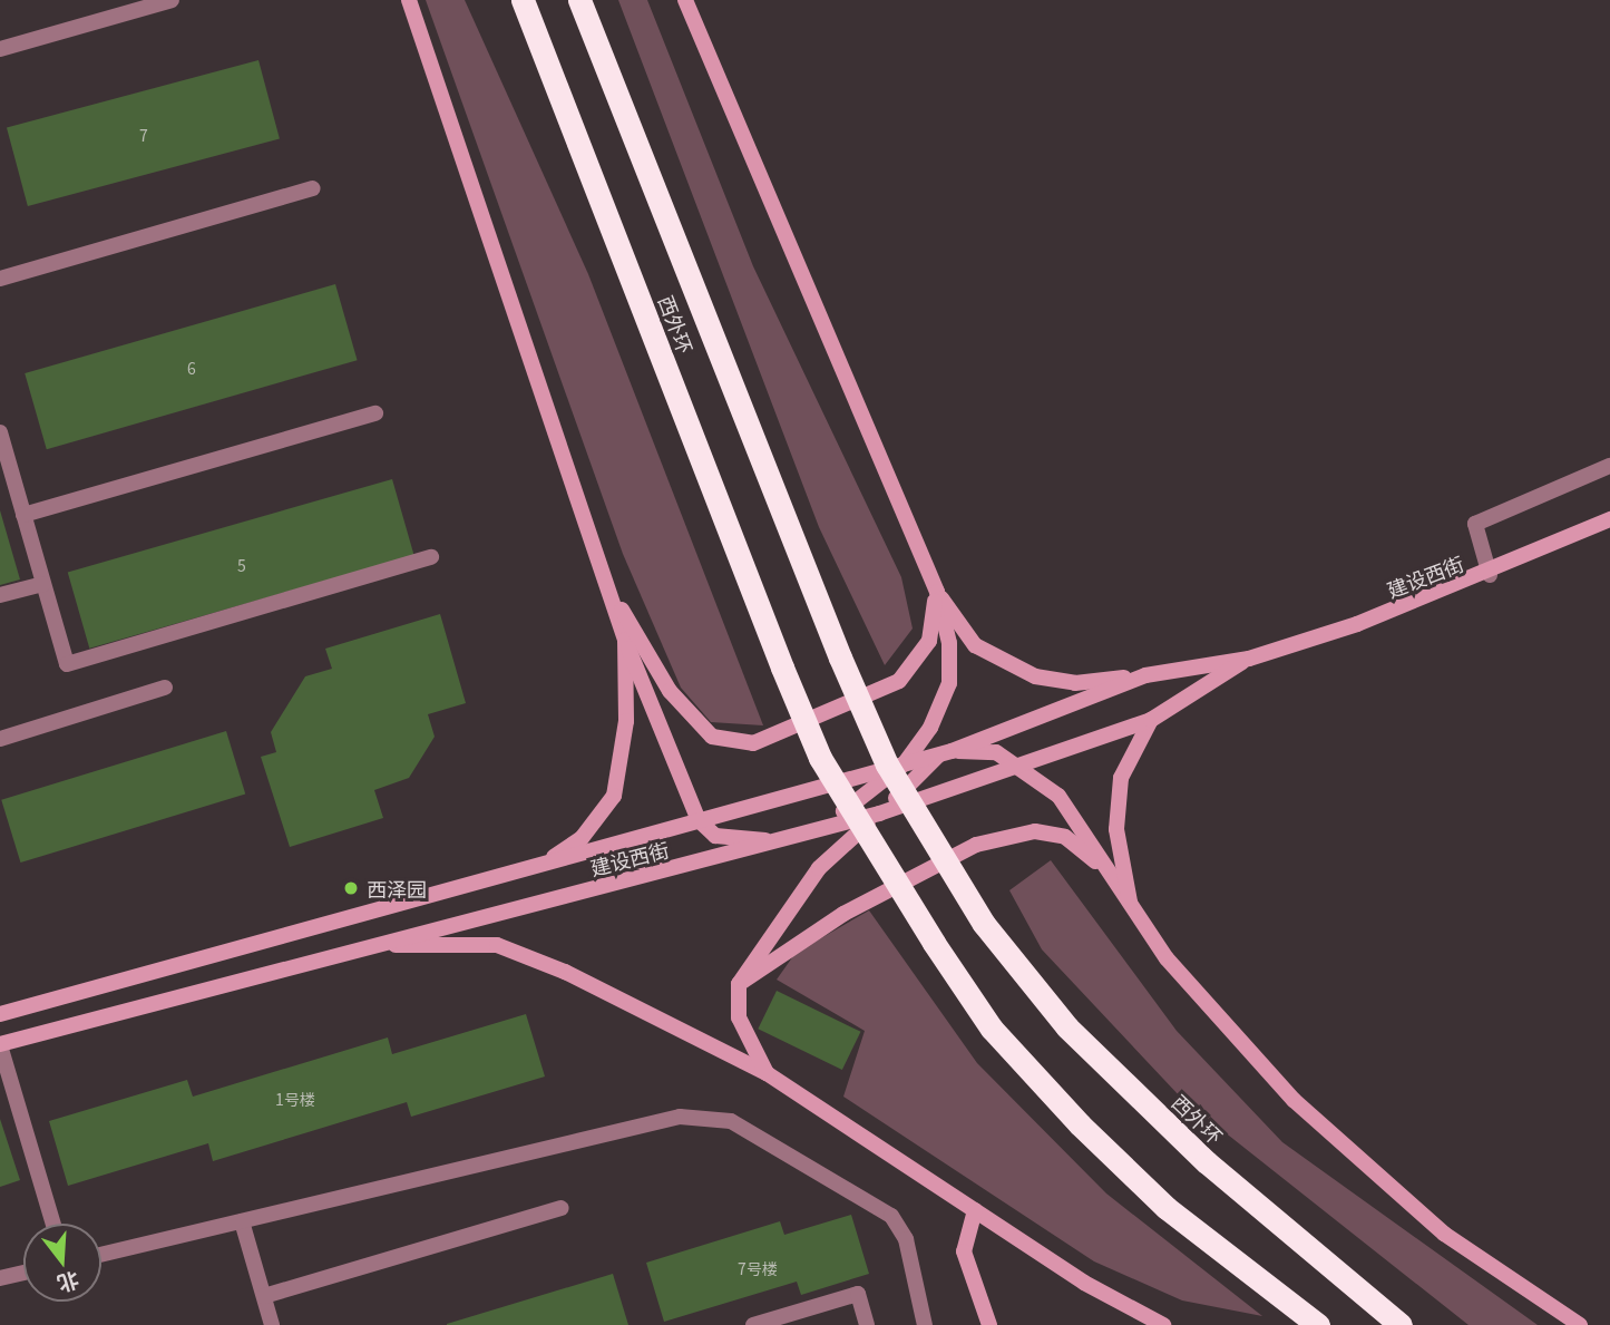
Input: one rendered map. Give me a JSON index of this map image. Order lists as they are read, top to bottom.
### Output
{
  "streets": {
    "highway": ["西外环"],
    "main road": ["建设西街"]
  },
  "places": ["西泽园"],
  "house_numbers": [
    "7",
    "6",
    "5",
    "1号楼",
    "7号楼"
  ],
  "north": "bottom"
}
